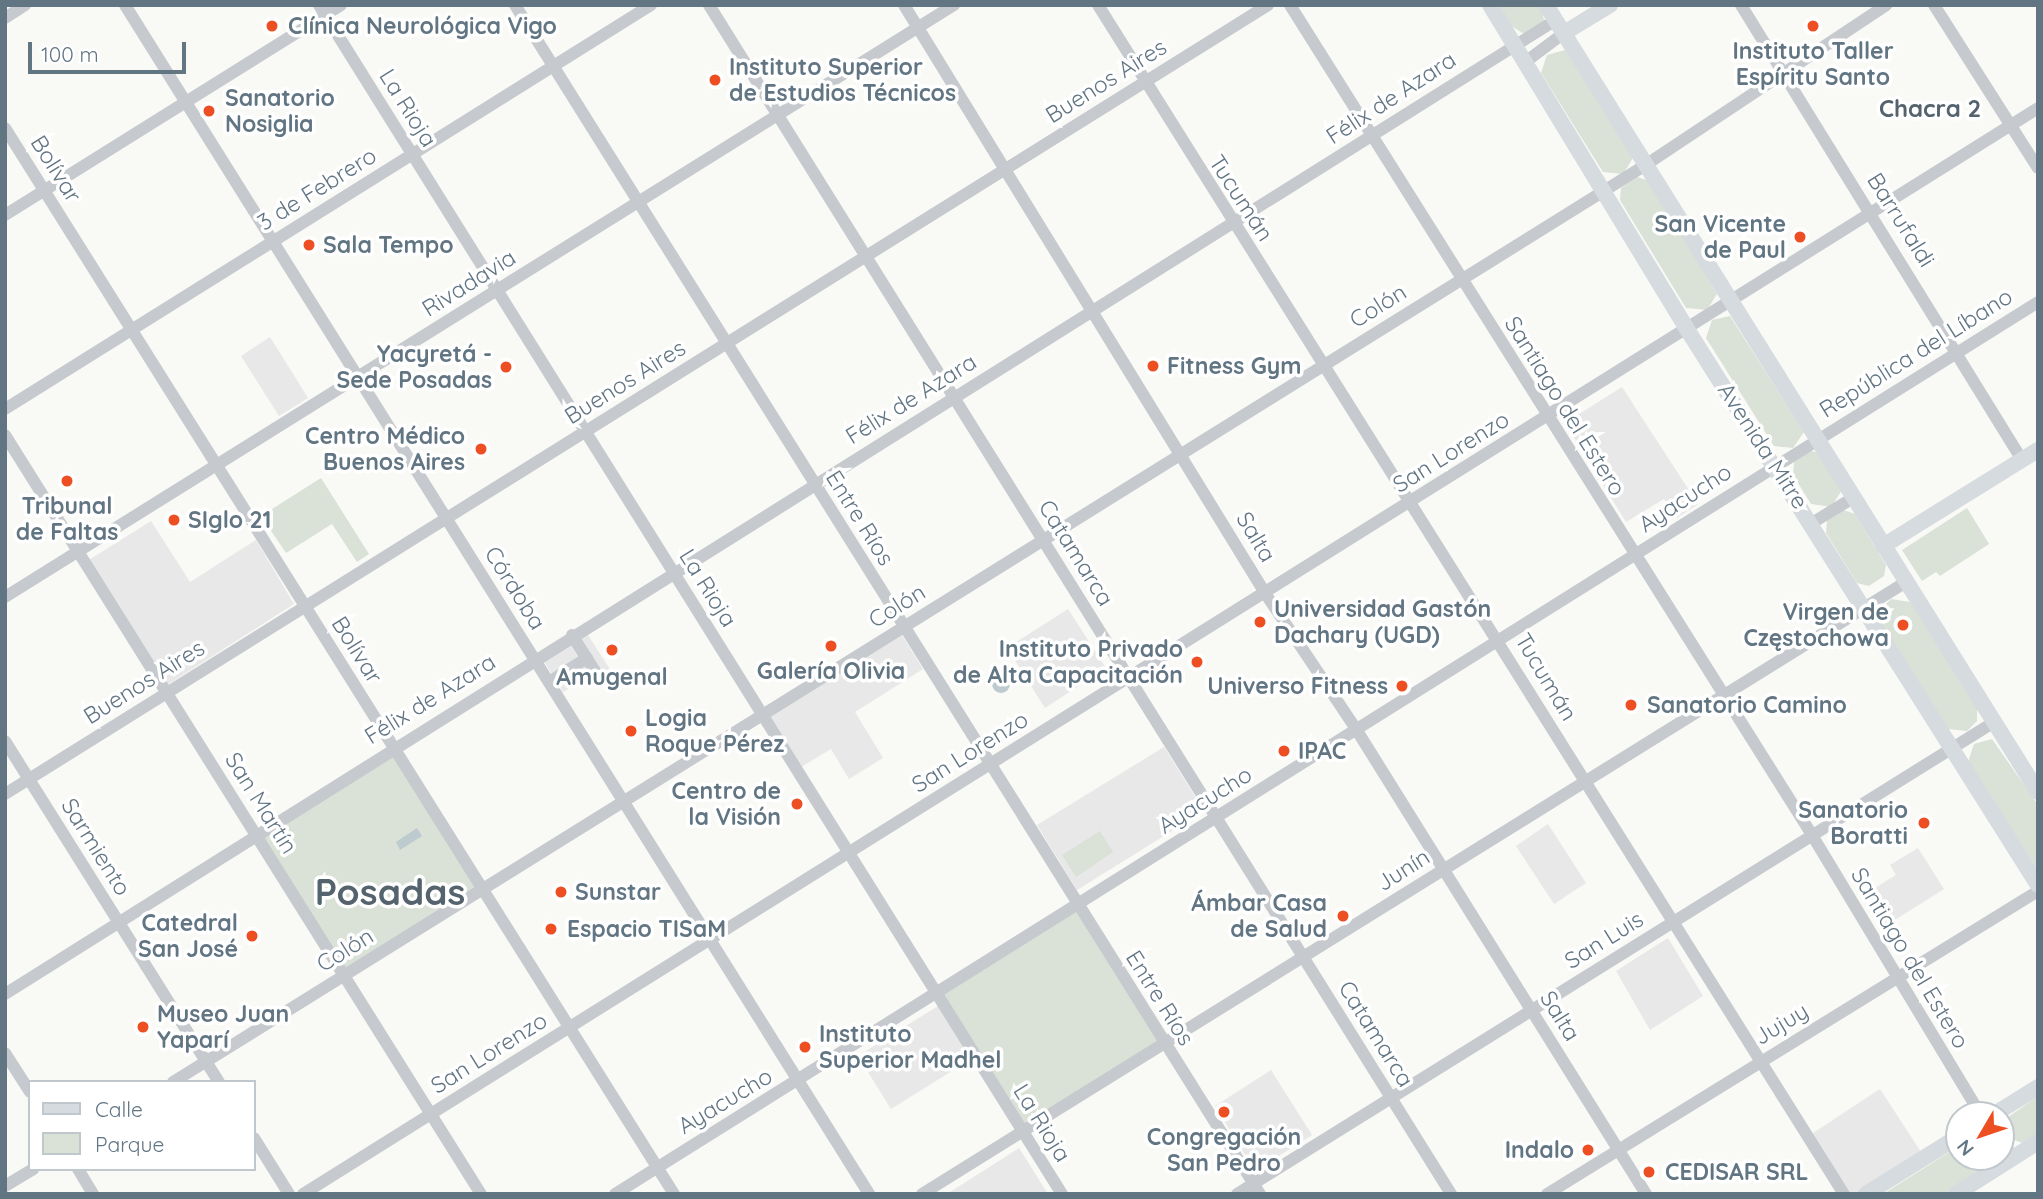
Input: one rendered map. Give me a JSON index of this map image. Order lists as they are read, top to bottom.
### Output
{
  "streets": {
    "main road": ["Avenida Mitre"],
    "street": [
      "Buenos Aires",
      "Félix de Azara",
      "La Rioja",
      "Bolívar",
      "3 de Febrero",
      "Tucumán",
      "Barrufaldi",
      "Rivadavia",
      "Colón",
      "República del Líbano",
      "Santiago del Estero",
      "San Lorenzo",
      "Ayacucho",
      "Entre Ríos",
      "Salta",
      "Catamarca",
      "Córdoba",
      "San Martín",
      "Sarmiento",
      "Junín",
      "San Luis",
      "Jujuy"
    ]
  },
  "crossings": [
    ["Buenos Aires", "La Rioja"],
    ["Buenos Aires", "Bolívar"],
    ["Buenos Aires", "Tucumán"],
    ["Buenos Aires", "Entre Ríos"],
    ["Buenos Aires", "Salta"],
    ["Buenos Aires", "Catamarca"],
    ["Buenos Aires", "Córdoba"],
    ["Buenos Aires", "San Martín"],
    ["Buenos Aires", "Sarmiento"],
    ["Félix de Azara", "La Rioja"],
    ["Félix de Azara", "Bolívar"],
    ["Félix de Azara", "Tucumán"],
    ["Félix de Azara", "Santiago del Estero"],
    ["Félix de Azara", "Avenida Mitre"],
    ["Félix de Azara", "Entre Ríos"],
    ["Félix de Azara", "Salta"],
    ["Félix de Azara", "Catamarca"],
    ["Félix de Azara", "Córdoba"],
    ["Félix de Azara", "San Martín"],
    ["Félix de Azara", "Sarmiento"],
    ["La Rioja", "3 de Febrero"],
    ["La Rioja", "Rivadavia"],
    ["La Rioja", "Colón"],
    ["La Rioja", "San Lorenzo"],
    ["La Rioja", "Ayacucho"],
    ["La Rioja", "Junín"],
    ["Bolívar", "3 de Febrero"],
    ["Bolívar", "Rivadavia"],
    ["Bolívar", "Colón"],
    ["Bolívar", "San Lorenzo"],
    ["Bolívar", "Ayacucho"],
    ["3 de Febrero", "Entre Ríos"],
    ["3 de Febrero", "Córdoba"],
    ["Tucumán", "Colón"],
    ["Tucumán", "San Lorenzo"],
    ["Tucumán", "Ayacucho"],
    ["Tucumán", "Junín"],
    ["Tucumán", "San Luis"],
    ["Tucumán", "Jujuy"],
    ["Barrufaldi", "Colón"],
    ["Barrufaldi", "República del Líbano"],
    ["Barrufaldi", "San Lorenzo"],
    ["Rivadavia", "Entre Ríos"],
    ["Rivadavia", "Salta"],
    ["Rivadavia", "Catamarca"],
    ["Rivadavia", "Córdoba"],
    ["Rivadavia", "San Martín"],
    ["Colón", "Santiago del Estero"],
    ["Colón", "Avenida Mitre"],
    ["Colón", "Entre Ríos"],
    ["Colón", "Salta"],
    ["Colón", "Catamarca"],
    ["Colón", "Córdoba"],
    ["Colón", "San Martín"],
    ["Colón", "Sarmiento"],
    ["República del Líbano", "Avenida Mitre"],
    ["República del Líbano", "Ayacucho"],
    ["Santiago del Estero", "San Lorenzo"],
    ["Santiago del Estero", "Ayacucho"],
    ["Santiago del Estero", "Junín"],
    ["Santiago del Estero", "San Luis"],
    ["Santiago del Estero", "Jujuy"],
    ["Avenida Mitre", "San Lorenzo"],
    ["Avenida Mitre", "Ayacucho"],
    ["Avenida Mitre", "Junín"],
    ["Avenida Mitre", "San Luis"],
    ["San Lorenzo", "Entre Ríos"],
    ["San Lorenzo", "Salta"],
    ["San Lorenzo", "Catamarca"],
    ["San Lorenzo", "Córdoba"],
    ["San Lorenzo", "San Martín"],
    ["Ayacucho", "Entre Ríos"],
    ["Ayacucho", "Salta"],
    ["Ayacucho", "Catamarca"],
    ["Ayacucho", "Córdoba"],
    ["Entre Ríos", "Junín"],
    ["Entre Ríos", "San Luis"],
    ["Salta", "Junín"],
    ["Salta", "San Luis"],
    ["Salta", "Jujuy"],
    ["Catamarca", "Junín"],
    ["Catamarca", "San Luis"]
  ],
  "districts": ["Chacra 2", "Posadas"],
  "places": [
    "Clínica Neurológica Vigo",
    "Instituto Taller Espíritu Santo",
    "Instituto Superior de Estudios Técnicos",
    "Sanatorio Nosiglia",
    "San Vicente de Paul",
    "Sala Tempo",
    "Fitness Gym",
    "Yacyretá - Sede Posadas",
    "Centro Médico Buenos Aires",
    "Tribunal de Faltas",
    "SIglo 21",
    "Universidad Gastón Dachary (UGD)",
    "Virgen de Częstochowa",
    "Galería Olivia",
    "Amugenal",
    "Instituto Privado de Alta Capacitación",
    "Universo Fitness",
    "Sanatorio Camino",
    "Logia Roque Pérez",
    "IPAC",
    "Centro de la Visión",
    "Sanatorio Boratti",
    "Sunstar",
    "Ámbar Casa de Salud",
    "Espacio TISaM",
    "Catedral San José",
    "Museo Juan Yaparí",
    "Instituto Superior Madhel",
    "Congregación San Pedro",
    "Indalo",
    "CEDISAR SRL"
  ],
  "legend": ["Calle", "Parque"],
  "scale_bar": "100 m",
  "north": "bottom left"
}
